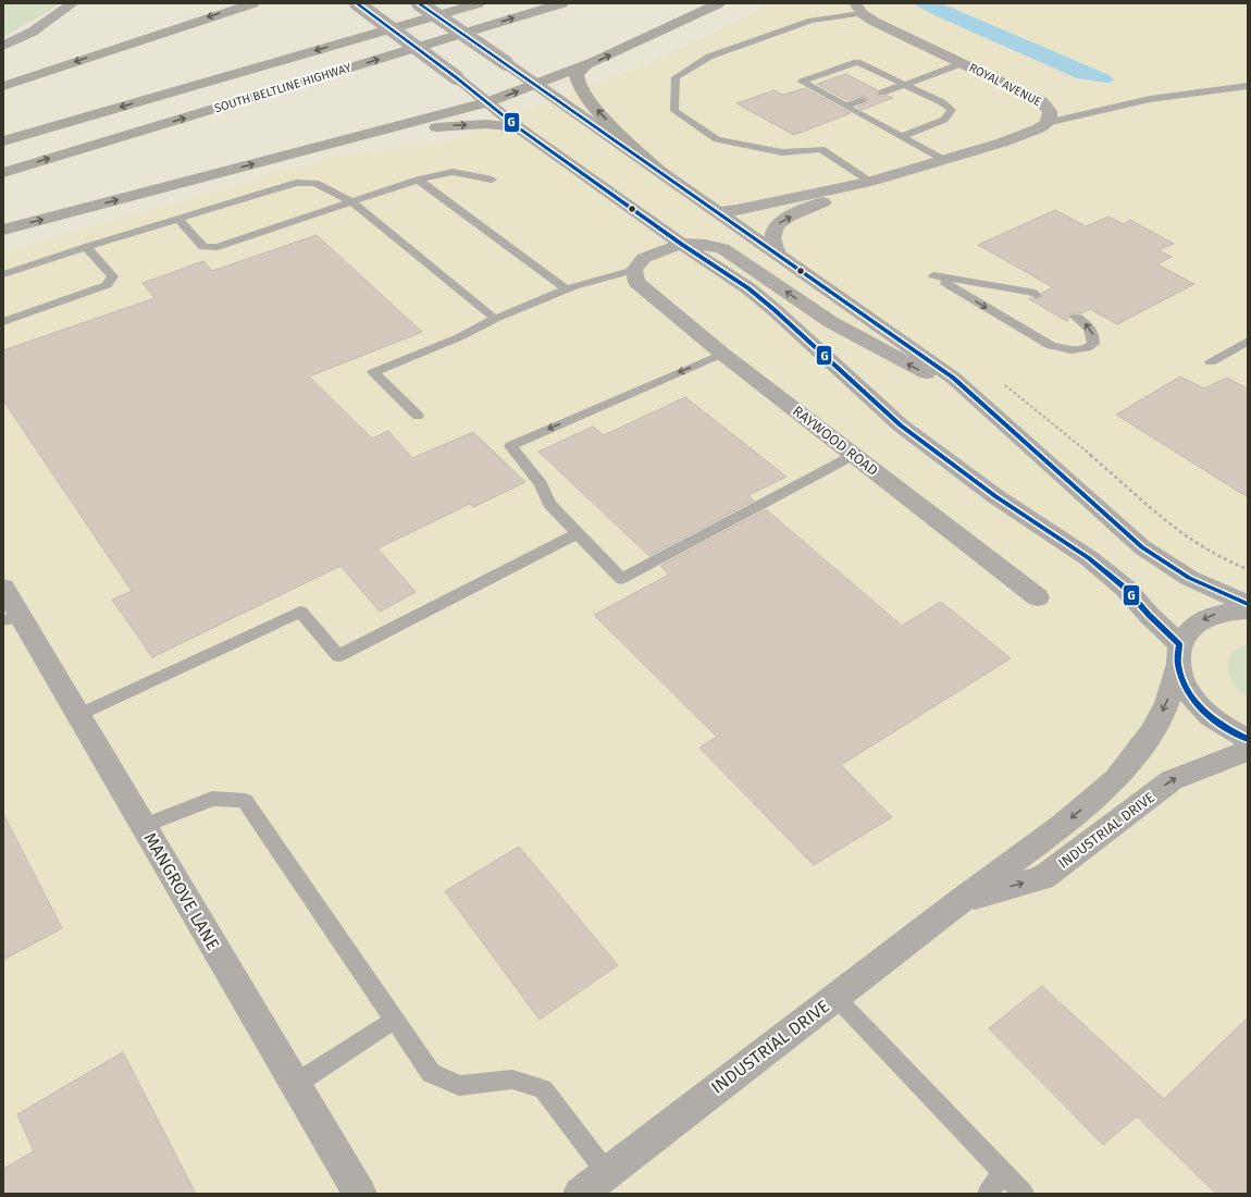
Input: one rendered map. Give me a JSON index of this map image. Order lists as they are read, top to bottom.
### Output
{
  "streets": {
    "highway": ["SOUTH BELTLINE HIGHWAY"],
    "street": [
      "ROYAL AVENUE",
      "RAYWOOD ROAD",
      "INDUSTRIAL DRIVE",
      "MANGROVE LANE"
    ]
  },
  "lines": ["transit line G"]
}
